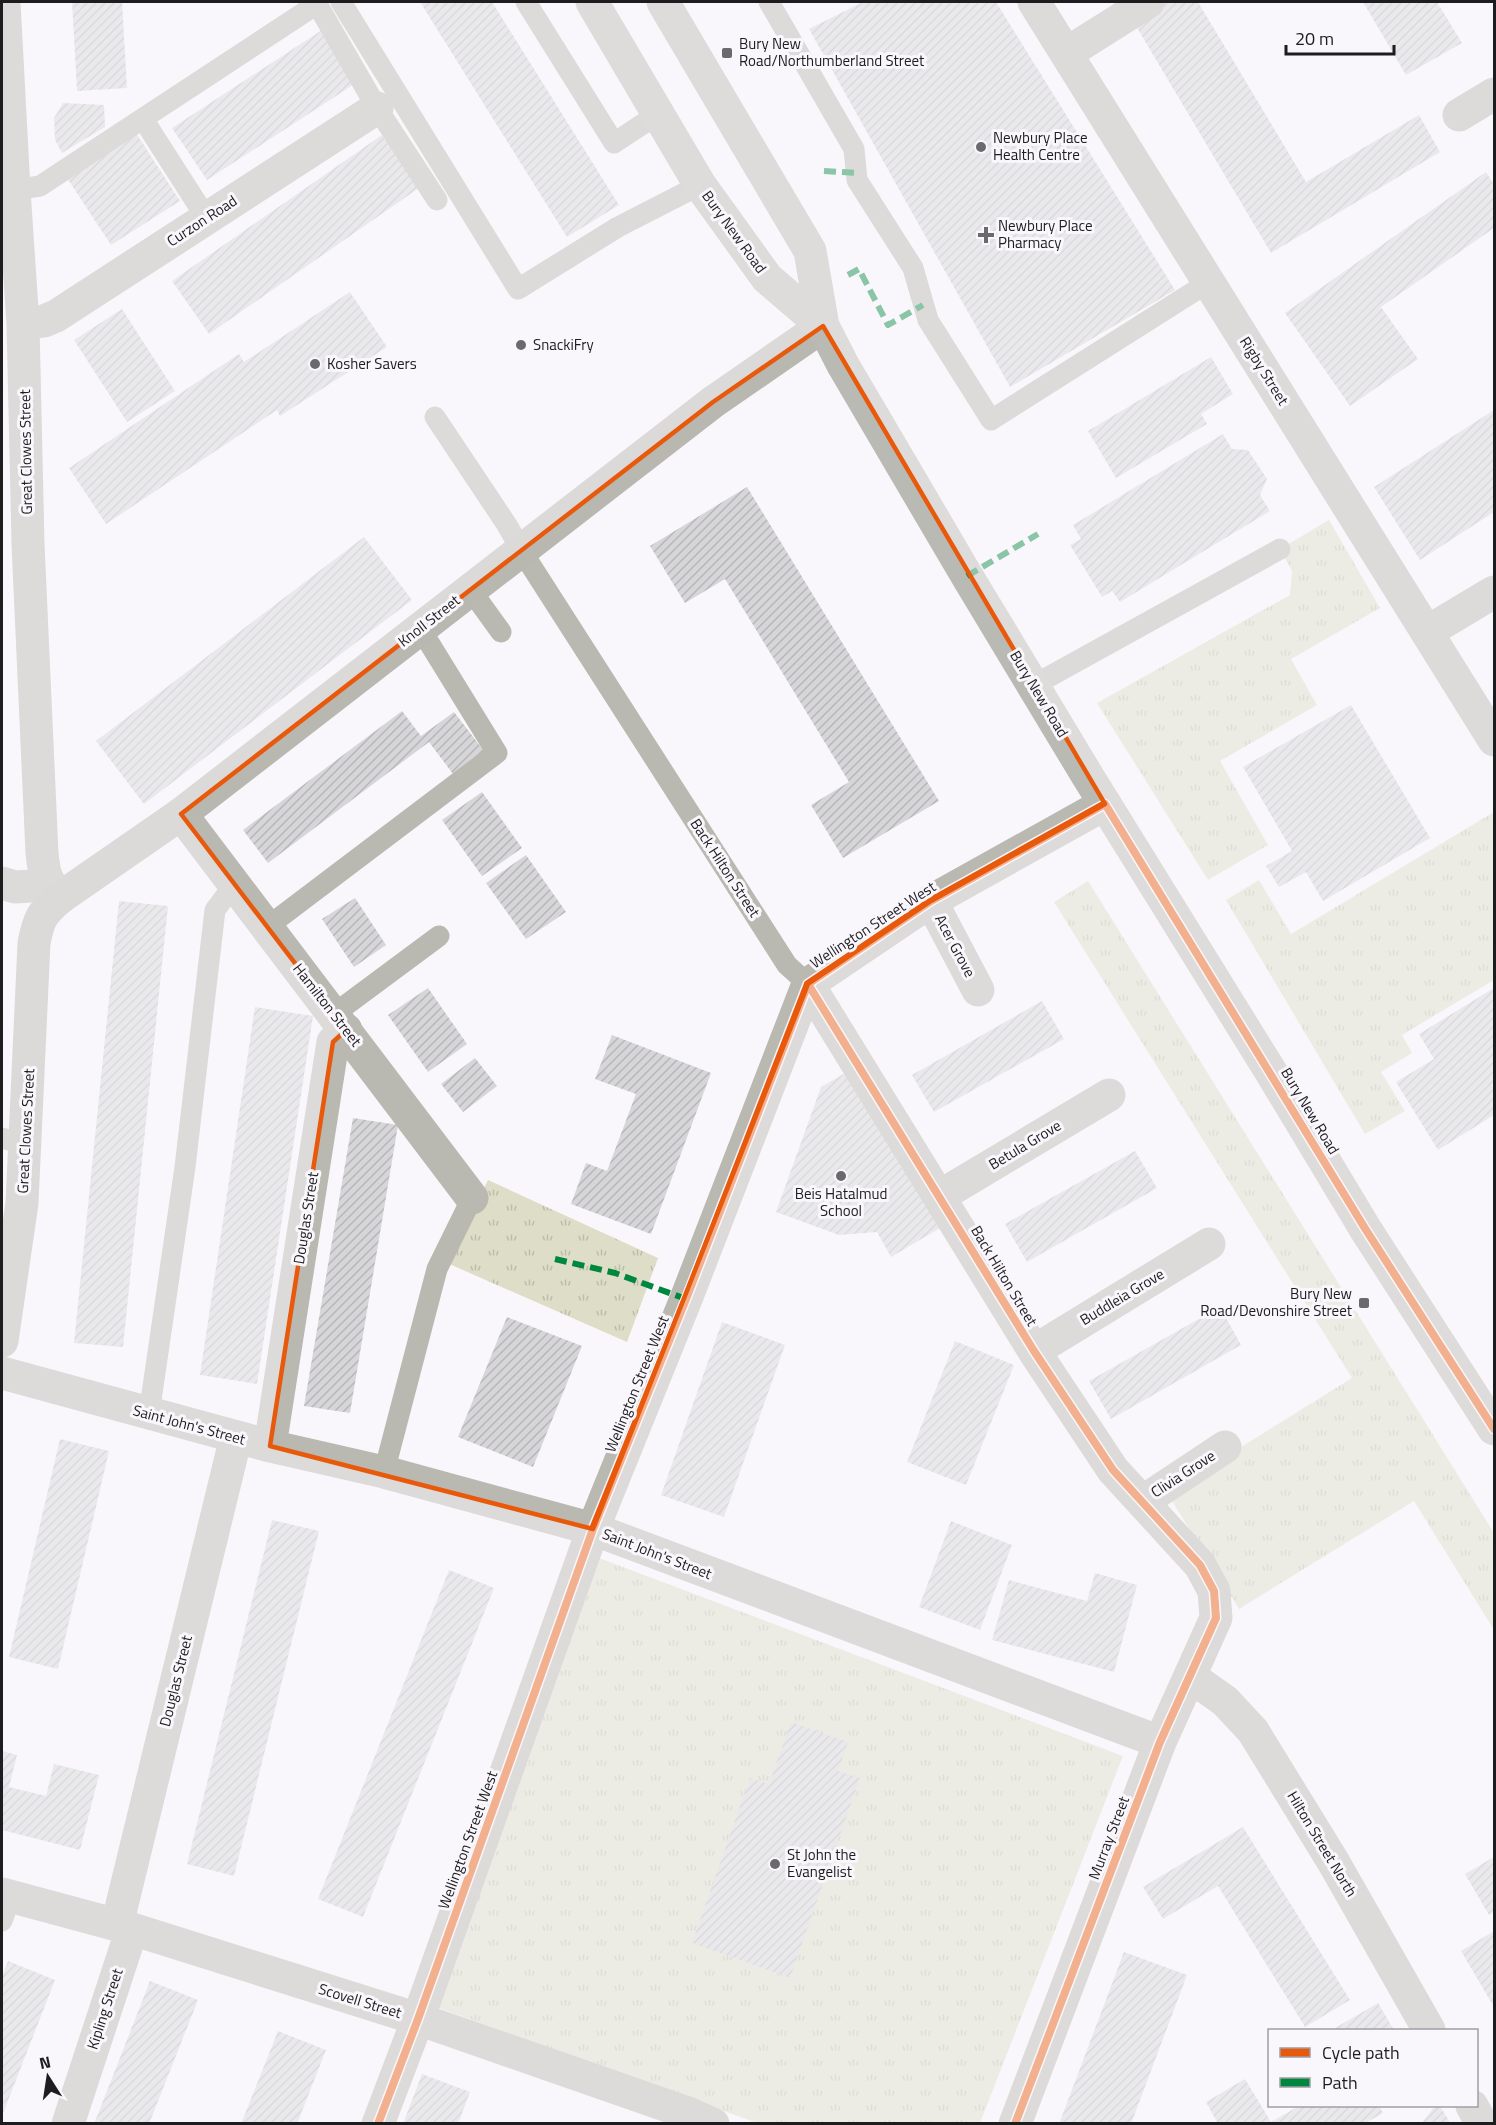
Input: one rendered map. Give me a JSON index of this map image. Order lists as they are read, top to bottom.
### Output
{
  "streets": {
    "highway": ["Bury New Road"],
    "main road": ["Great Clowes Street", "Knoll Street"],
    "street": [
      "Curzon Road",
      "Rigby Street",
      "Back Hilton Street",
      "Wellington Street West",
      "Acer Grove",
      "Hamilton Street",
      "Betula Grove",
      "Douglas Street",
      "Buddleia Grove",
      "Saint John's Street",
      "Clivia Grove",
      "Murray Street",
      "Hilton Street North",
      "Scovell Street",
      "Kipling Street"
    ]
  },
  "crossings": [
    ["Curzon Road", "Great Clowes Street"],
    ["Bury New Road", "Knoll Street"],
    ["Bury New Road", "Wellington Street West"],
    ["Great Clowes Street", "Knoll Street"],
    ["Knoll Street", "Back Hilton Street"],
    ["Knoll Street", "Hamilton Street"],
    ["Back Hilton Street", "Wellington Street West"],
    ["Back Hilton Street", "Betula Grove"],
    ["Back Hilton Street", "Buddleia Grove"],
    ["Back Hilton Street", "Clivia Grove"],
    ["Back Hilton Street", "Murray Street"],
    ["Wellington Street West", "Acer Grove"],
    ["Wellington Street West", "Saint John's Street"],
    ["Wellington Street West", "Scovell Street"],
    ["Hamilton Street", "Douglas Street"],
    ["Douglas Street", "Saint John's Street"],
    ["Douglas Street", "Scovell Street"],
    ["Douglas Street", "Kipling Street"],
    ["Saint John's Street", "Murray Street"],
    ["Murray Street", "Hilton Street North"],
    ["Scovell Street", "Kipling Street"]
  ],
  "places": {
    "transit": ["Bury New Road/Northumberland Street", "Bury New Road/Devonshire Street"],
    "other": [
      "Newbury Place Health Centre",
      "SnackiFry",
      "Kosher Savers",
      "Beis Hatalmud School",
      "St John the Evangelist"
    ],
    "health": ["Newbury Place Pharmacy"]
  },
  "legend": ["Cycle path", "Path"],
  "scale_bar": "20 m",
  "north": "top"
}
